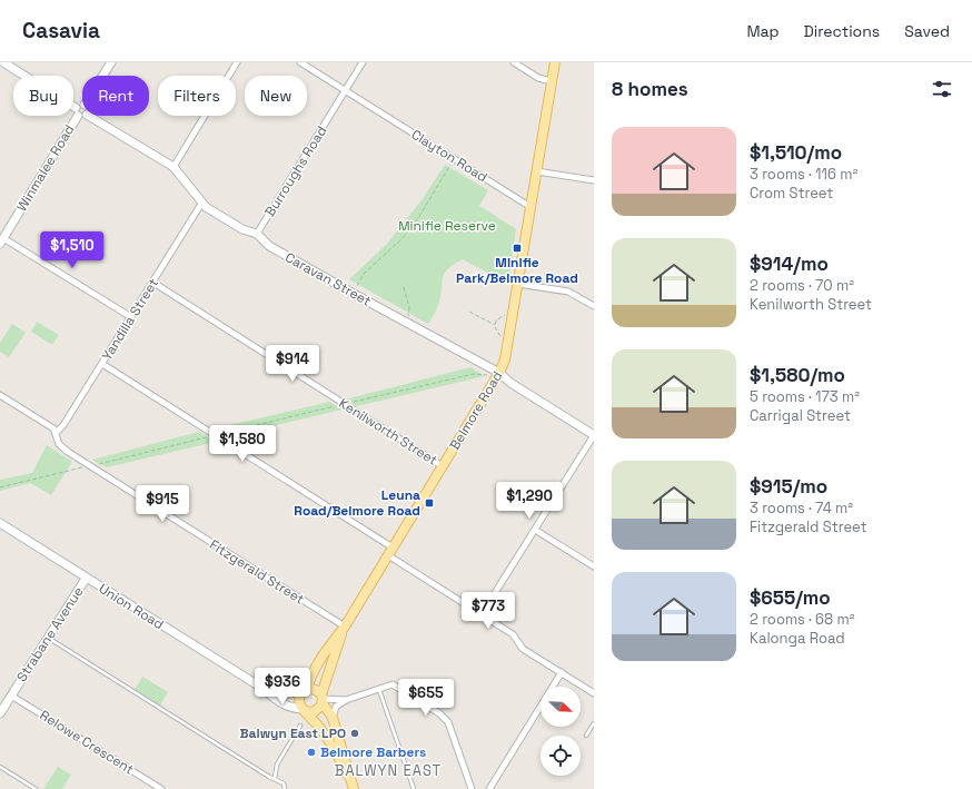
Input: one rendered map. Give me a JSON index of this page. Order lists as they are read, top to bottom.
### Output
{
  "streets": {
    "main road": ["Belmore Road"],
    "street": [
      "Clayton Road",
      "Winmalee Road",
      "Burroughs Road",
      "Caravan Street",
      "Yandilla Street",
      "Kenilworth Street",
      "Fitzgerald Street",
      "Union Road",
      "Strabane Avenue",
      "Relowe Crescent"
    ]
  },
  "crossings": [
    ["Clayton Road", "Burroughs Road"],
    ["Clayton Road", "Belmore Road"],
    ["Burroughs Road", "Caravan Street"],
    ["Caravan Street", "Yandilla Street"],
    ["Caravan Street", "Belmore Road"],
    ["Yandilla Street", "Kenilworth Street"],
    ["Yandilla Street", "Fitzgerald Street"],
    ["Belmore Road", "Kenilworth Street"],
    ["Belmore Road", "Fitzgerald Street"],
    ["Belmore Road", "Union Road"],
    ["Union Road", "Strabane Avenue"],
    ["Strabane Avenue", "Relowe Crescent"]
  ],
  "districts": ["BALWYN EAST"],
  "parks": ["Minifie Reserve"],
  "places": {
    "transit": ["Minifie Park/Belmore Road", "Leuna Road/Belmore Road"],
    "other": ["Balwyn East LPO", "Belmore Barbers"]
  },
  "north": "bottom right",
  "page": {
    "header": "Casavia",
    "nav": ["Map", "Directions", "Saved"],
    "heading": "8 homes",
    "chip": [
      "Buy",
      "Rent",
      "Filters",
      "New"
    ],
    "list": [
      {
        "name": "$1,510/mo",
        "note": "3 rooms · 116 m² · Crom Street"
      },
      {
        "name": "$914/mo",
        "note": "2 rooms · 70 m² · Kenilworth Street"
      },
      {
        "name": "$1,580/mo",
        "note": "5 rooms · 173 m² · Carrigal Street"
      },
      {
        "name": "$915/mo",
        "note": "3 rooms · 74 m² · Fitzgerald Street"
      },
      {
        "name": "$655/mo",
        "note": "2 rooms · 68 m² · Kalonga Road"
      }
    ],
    "price": [
      "$1,510",
      "$914",
      "$1,580",
      "$1,290",
      "$915",
      "$773",
      "$936",
      "$655"
    ]
  }
}
